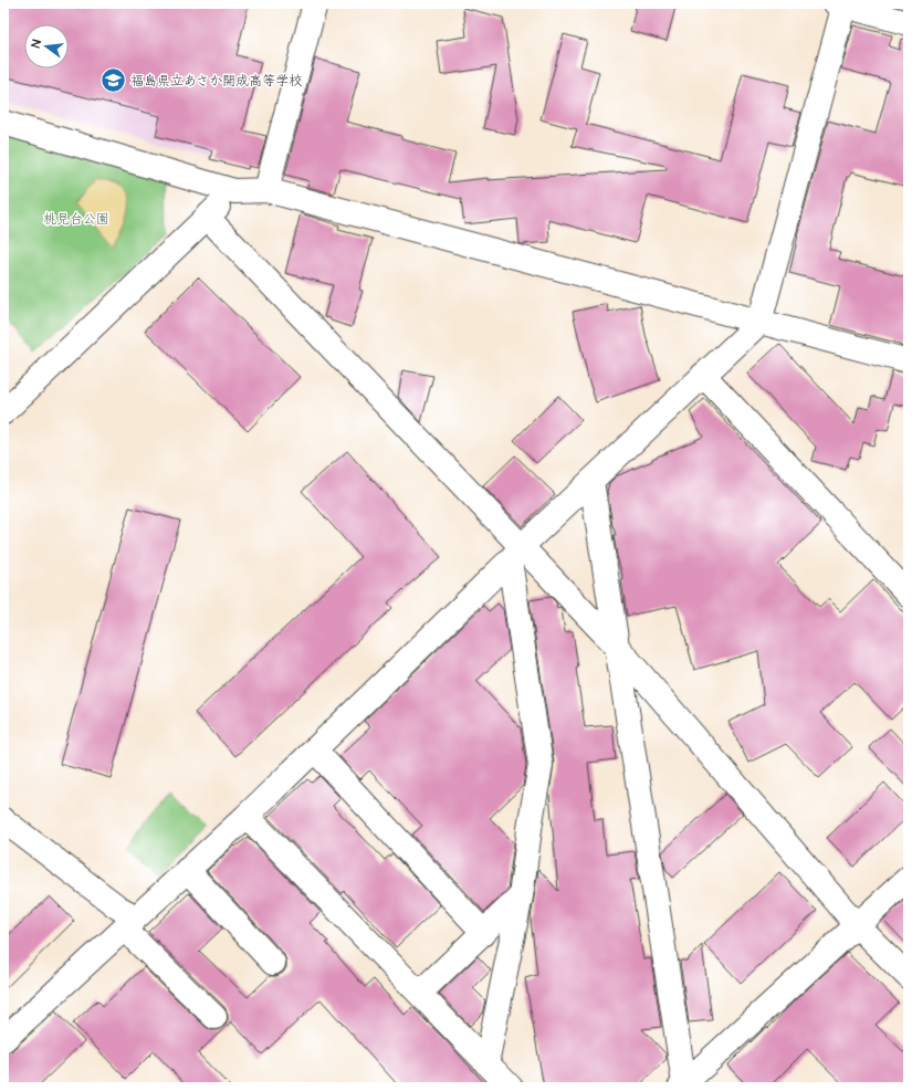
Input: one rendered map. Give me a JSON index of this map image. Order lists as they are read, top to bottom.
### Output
{
  "parks": ["桃見台公園"],
  "places": {
    "school or university": ["福島県立あさか開成高等学校"]
  },
  "north": "left"
}
